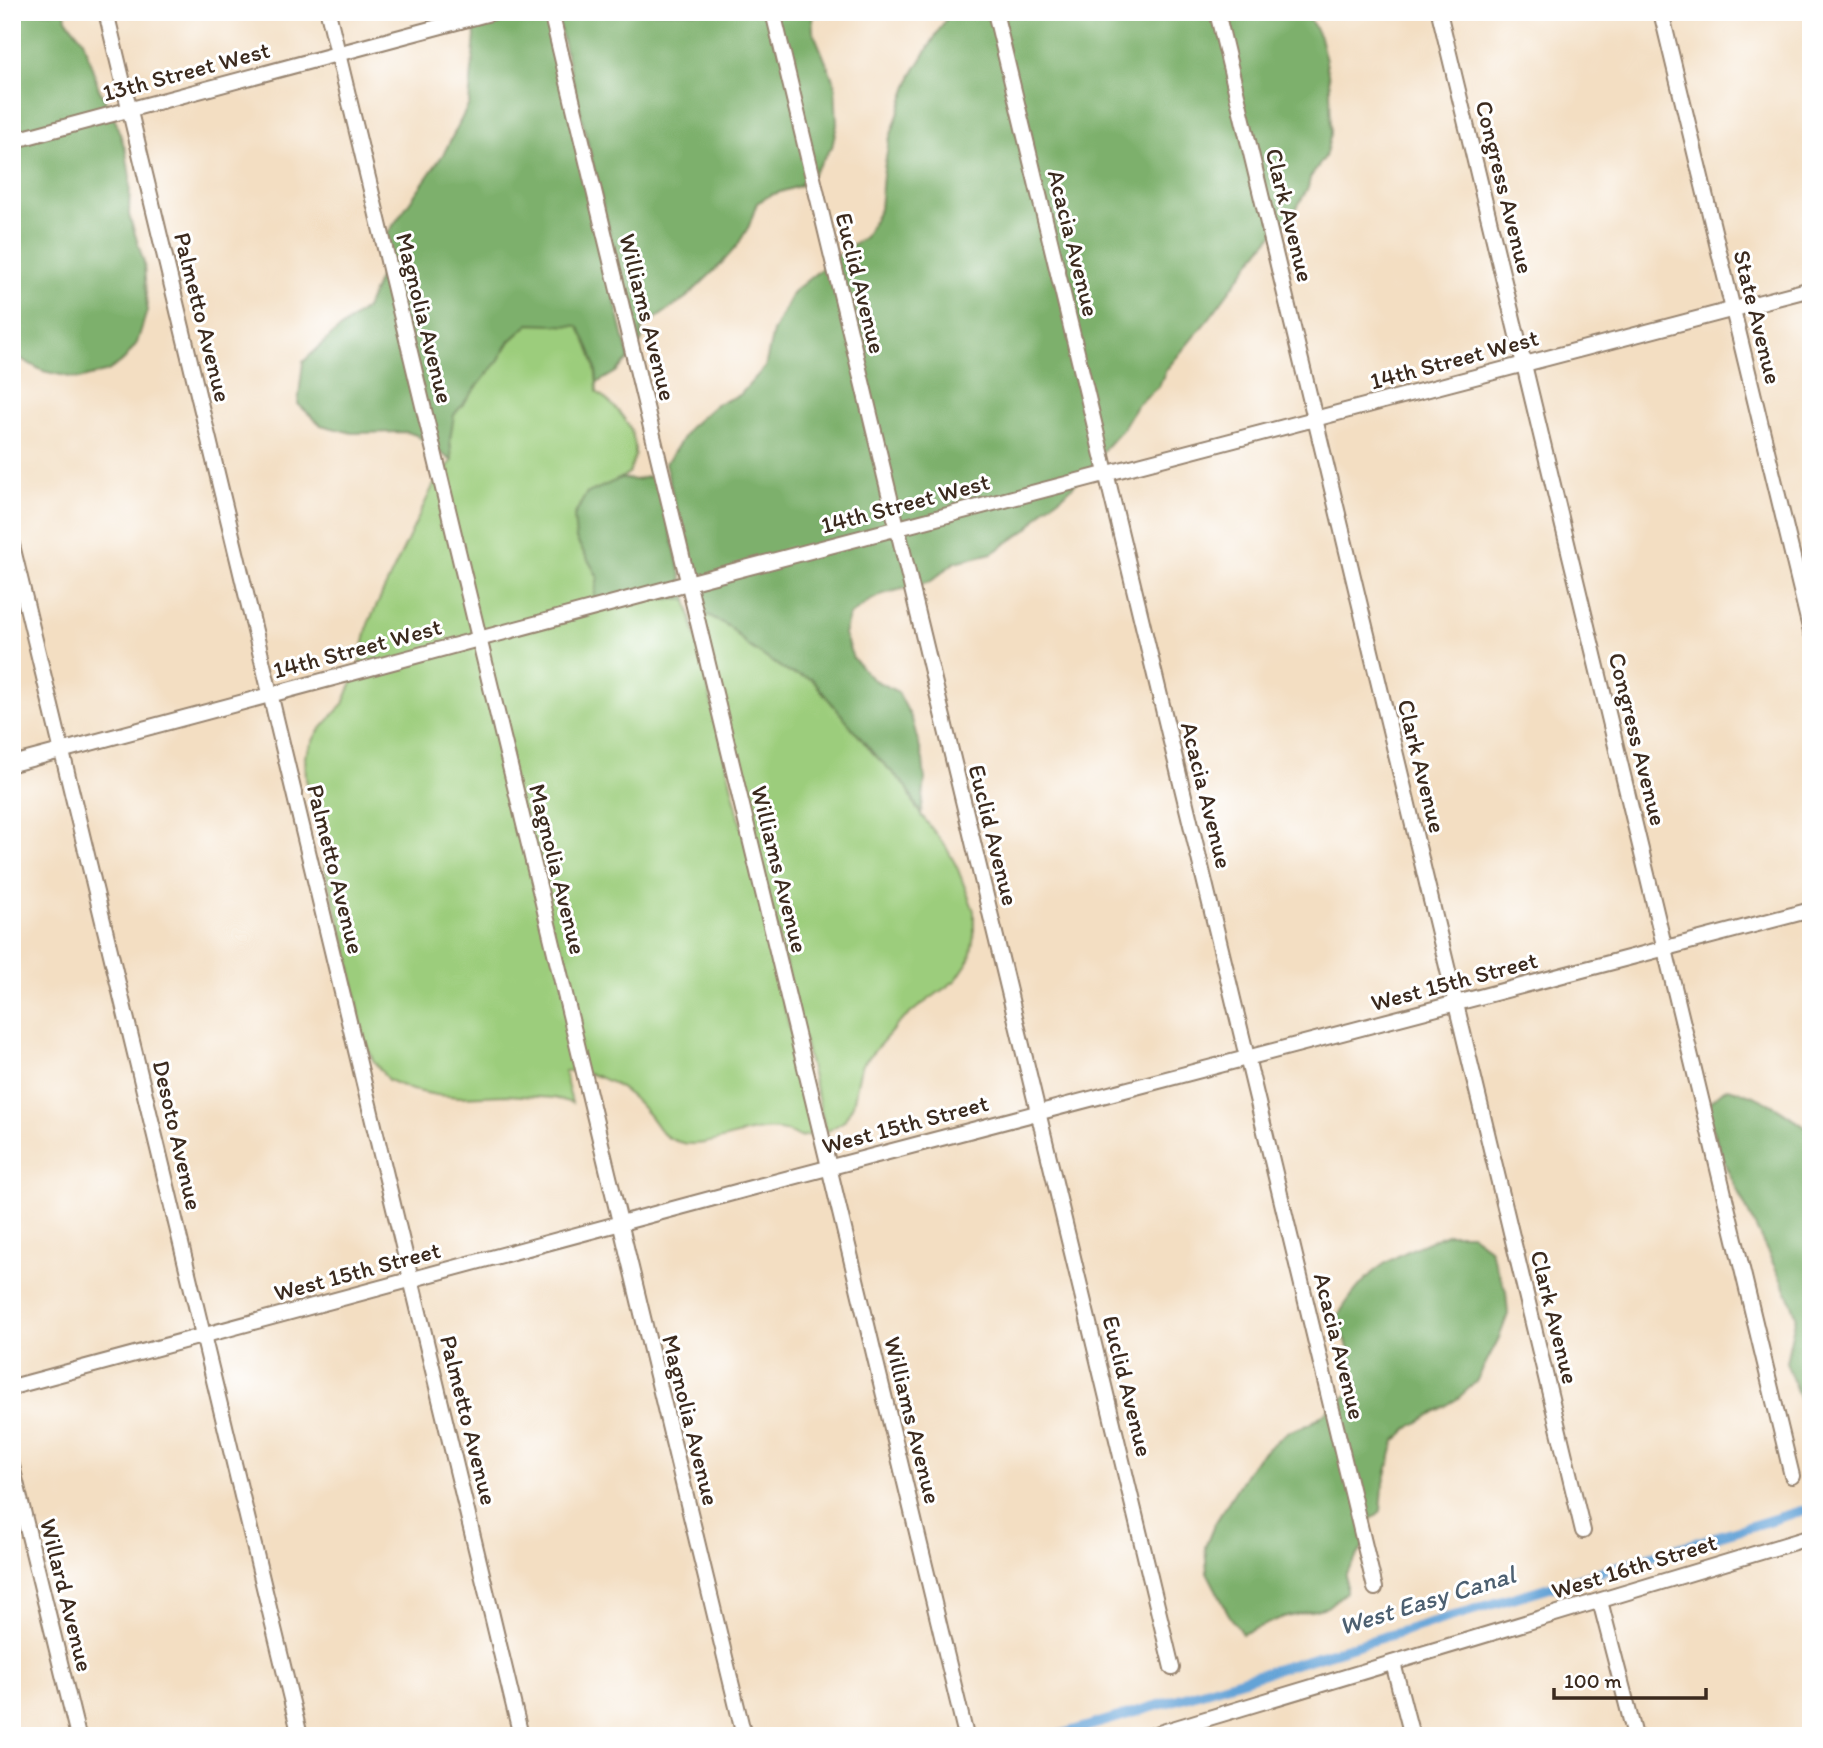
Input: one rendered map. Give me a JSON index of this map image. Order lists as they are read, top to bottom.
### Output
{
  "streets": {
    "street": [
      "13th Street West",
      "Congress Avenue",
      "Clark Avenue",
      "Acacia Avenue",
      "Euclid Avenue",
      "Palmetto Avenue",
      "Williams Avenue",
      "State Avenue",
      "Magnolia Avenue",
      "14th Street West",
      "West 15th Street",
      "Desoto Avenue",
      "West 16th Street",
      "Willard Avenue"
    ]
  },
  "crossings": [
    ["13th Street West", "Palmetto Avenue"],
    ["13th Street West", "Magnolia Avenue"],
    ["Congress Avenue", "14th Street West"],
    ["Congress Avenue", "West 15th Street"],
    ["Clark Avenue", "14th Street West"],
    ["Clark Avenue", "West 15th Street"],
    ["Acacia Avenue", "14th Street West"],
    ["Acacia Avenue", "West 15th Street"],
    ["Euclid Avenue", "14th Street West"],
    ["Euclid Avenue", "West 15th Street"],
    ["Palmetto Avenue", "14th Street West"],
    ["Palmetto Avenue", "West 15th Street"],
    ["Williams Avenue", "14th Street West"],
    ["Williams Avenue", "West 15th Street"],
    ["State Avenue", "14th Street West"],
    ["Magnolia Avenue", "14th Street West"],
    ["Magnolia Avenue", "West 15th Street"],
    ["14th Street West", "Desoto Avenue"],
    ["West 15th Street", "Desoto Avenue"]
  ],
  "water": ["West Easy Canal"],
  "scale_bar": "100 m"
}
